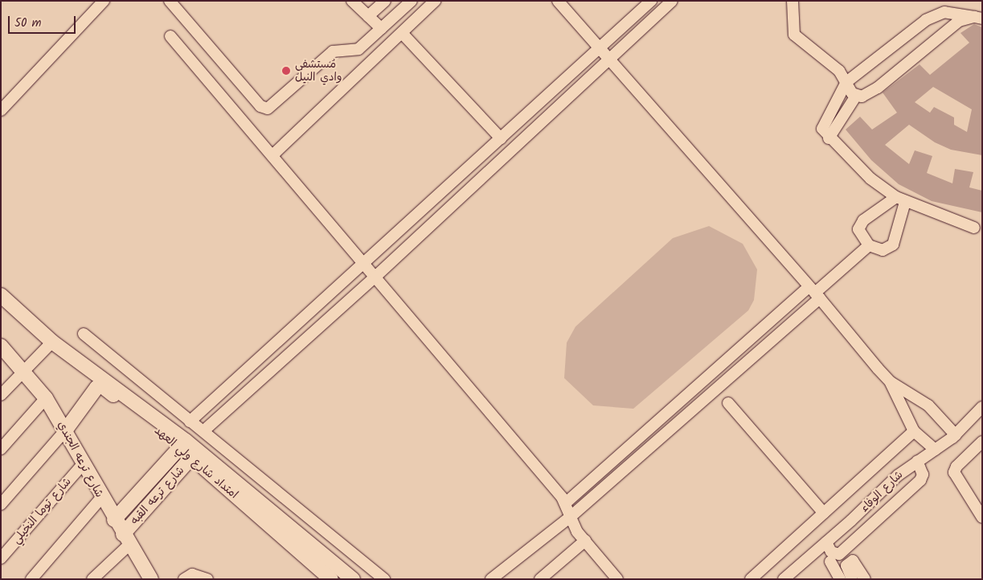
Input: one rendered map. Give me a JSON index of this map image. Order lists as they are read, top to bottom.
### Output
{
  "streets": {
    "main road": ["شارع ترعه الجندي", "امتداد شارع ولي العهد", "شارع ترعه القبه"],
    "street": ["شارع الوفاء", "شارع توما النخيلي"]
  },
  "crossings": [
    ["شارع ترعه الجندي", "شارع ترعه القبه"],
    ["شارع ترعه الجندي", "شارع توما النخيلي"],
    ["امتداد شارع ولي العهد", "شارع ترعه القبه"]
  ],
  "places": ["مُستشفى وادي النيل"],
  "scale_bar": "50 m"
}
